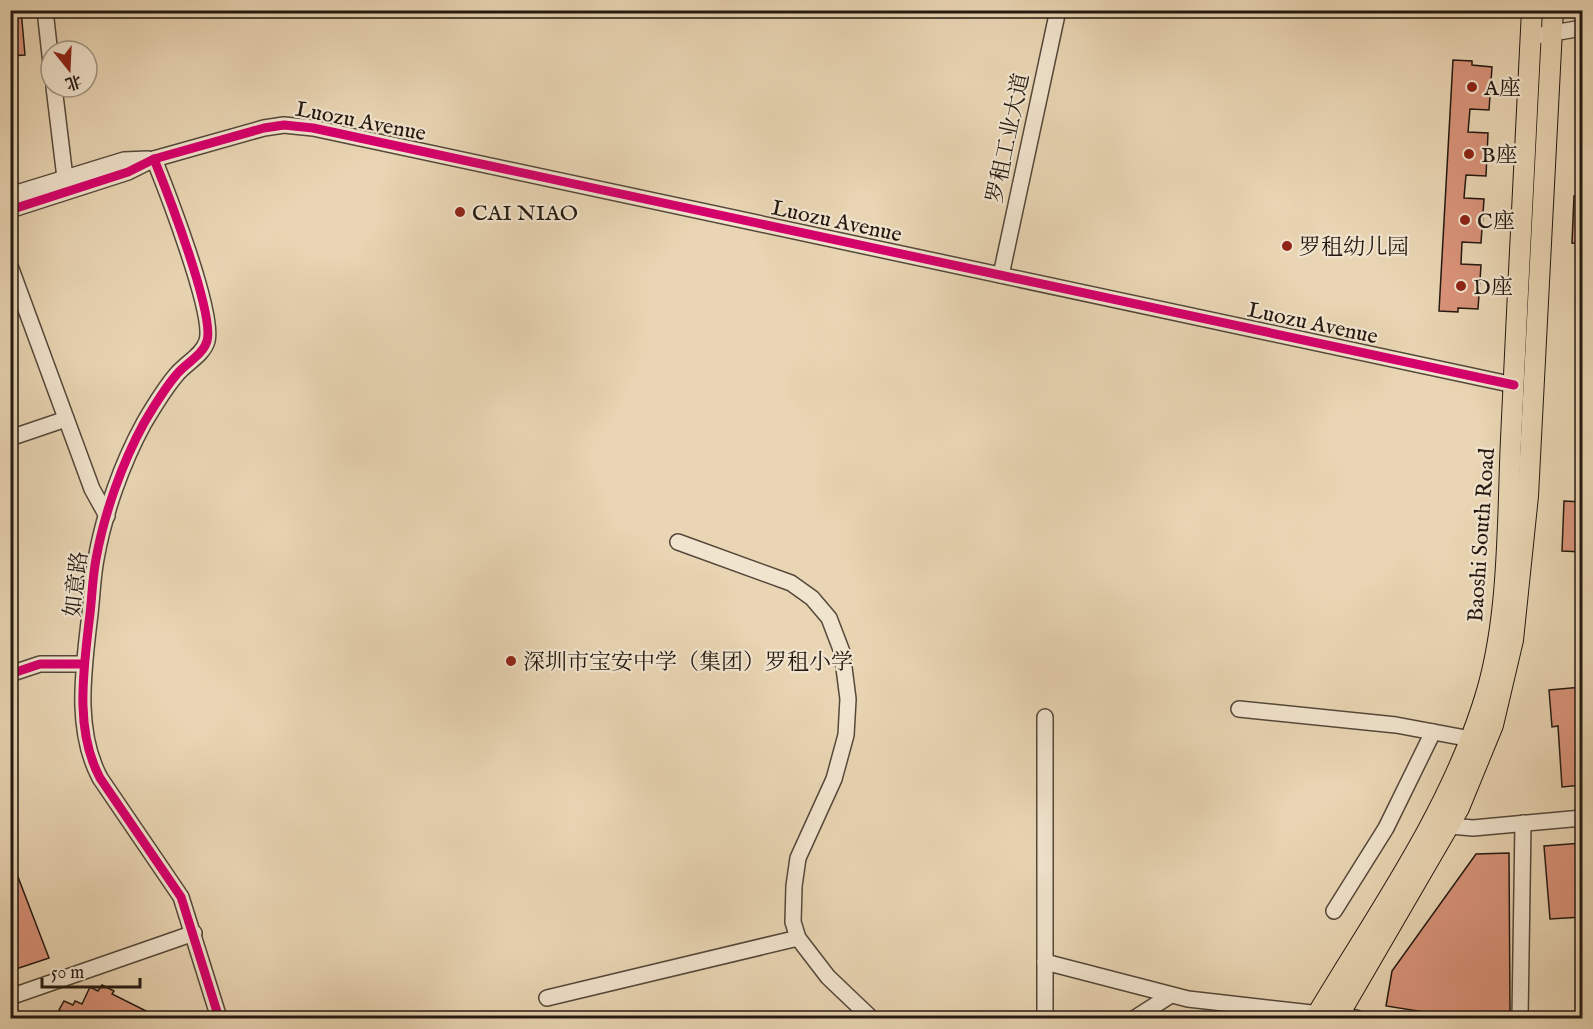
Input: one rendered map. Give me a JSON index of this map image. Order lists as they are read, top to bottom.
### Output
{
  "streets": {
    "main road": ["Baoshi South Road"],
    "street": ["Luozu Avenue", "罗租工业大道", "如意路"]
  },
  "crossings": [
    ["Luozu Avenue", "罗租工业大道"],
    ["Luozu Avenue", "Baoshi South Road"],
    ["Luozu Avenue", "如意路"]
  ],
  "places": [
    "A座",
    "B座",
    "CAI NIAO",
    "C座",
    "罗租幼儿园",
    "D座",
    "深圳市宝安中学（集团）罗租小学"
  ],
  "scale_bar": "50 m",
  "north": "bottom"
}
